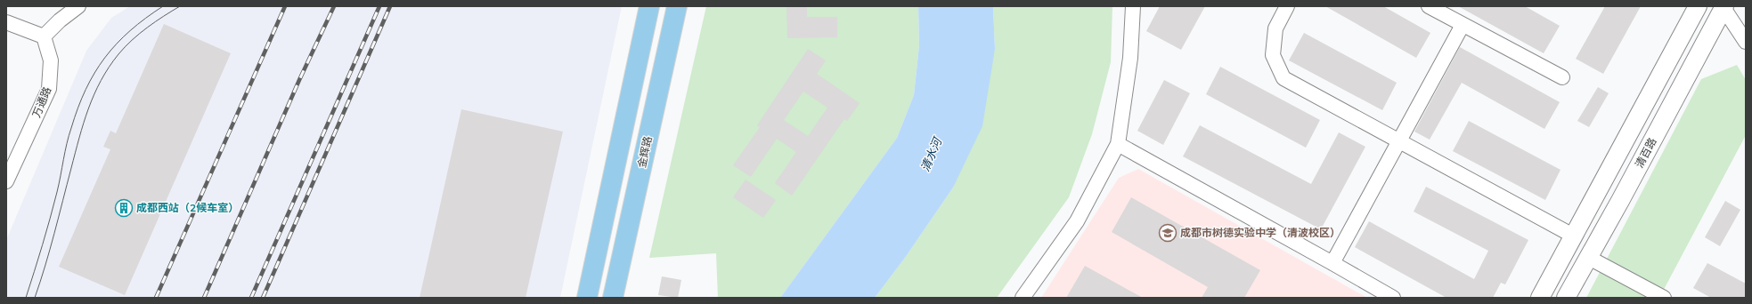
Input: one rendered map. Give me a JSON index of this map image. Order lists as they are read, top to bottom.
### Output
{
  "streets": {
    "main road": ["金辉路"],
    "street": ["万通路", "清百路"]
  },
  "water": ["清水河"],
  "places": {
    "building": ["成都西站（2候车室）"],
    "school or university": ["成都市树德实验中学（清波校区）"]
  }
}
